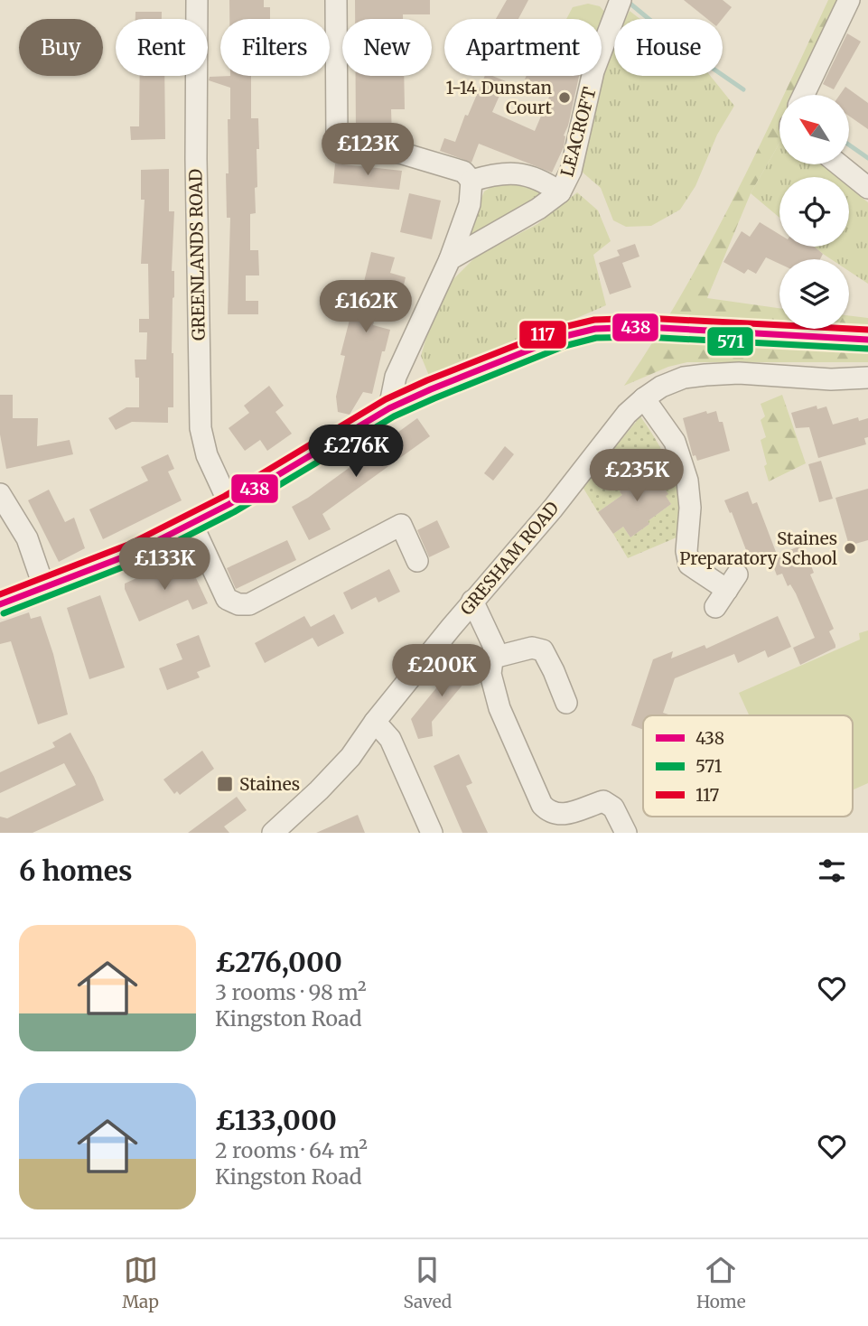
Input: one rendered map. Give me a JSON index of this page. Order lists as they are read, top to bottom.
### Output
{
  "streets": {
    "street": ["LEACROFT", "GREENLANDS ROAD", "GRESHAM ROAD"]
  },
  "places": {
    "other": ["1-14 Dunstan Court", "Staines Preparatory School"],
    "transit": ["Staines"]
  },
  "lines": ["transit line 117", "transit line 438", "transit line 571"],
  "legend": ["438", "571", "117"],
  "north": "top left",
  "page": {
    "chip": [
      "Buy",
      "Rent",
      "Filters",
      "New",
      "Apartment",
      "House"
    ],
    "price": [
      "£123K",
      "£162K",
      "£276K",
      "£235K",
      "£133K",
      "£200K"
    ],
    "heading": "6 homes",
    "list": [
      {
        "name": "£276,000",
        "note": "3 rooms · 98 m² · Kingston Road"
      },
      {
        "name": "£133,000",
        "note": "2 rooms · 64 m² · Kingston Road"
      }
    ],
    "tabs": ["Map", "Saved", "Home"]
  }
}
